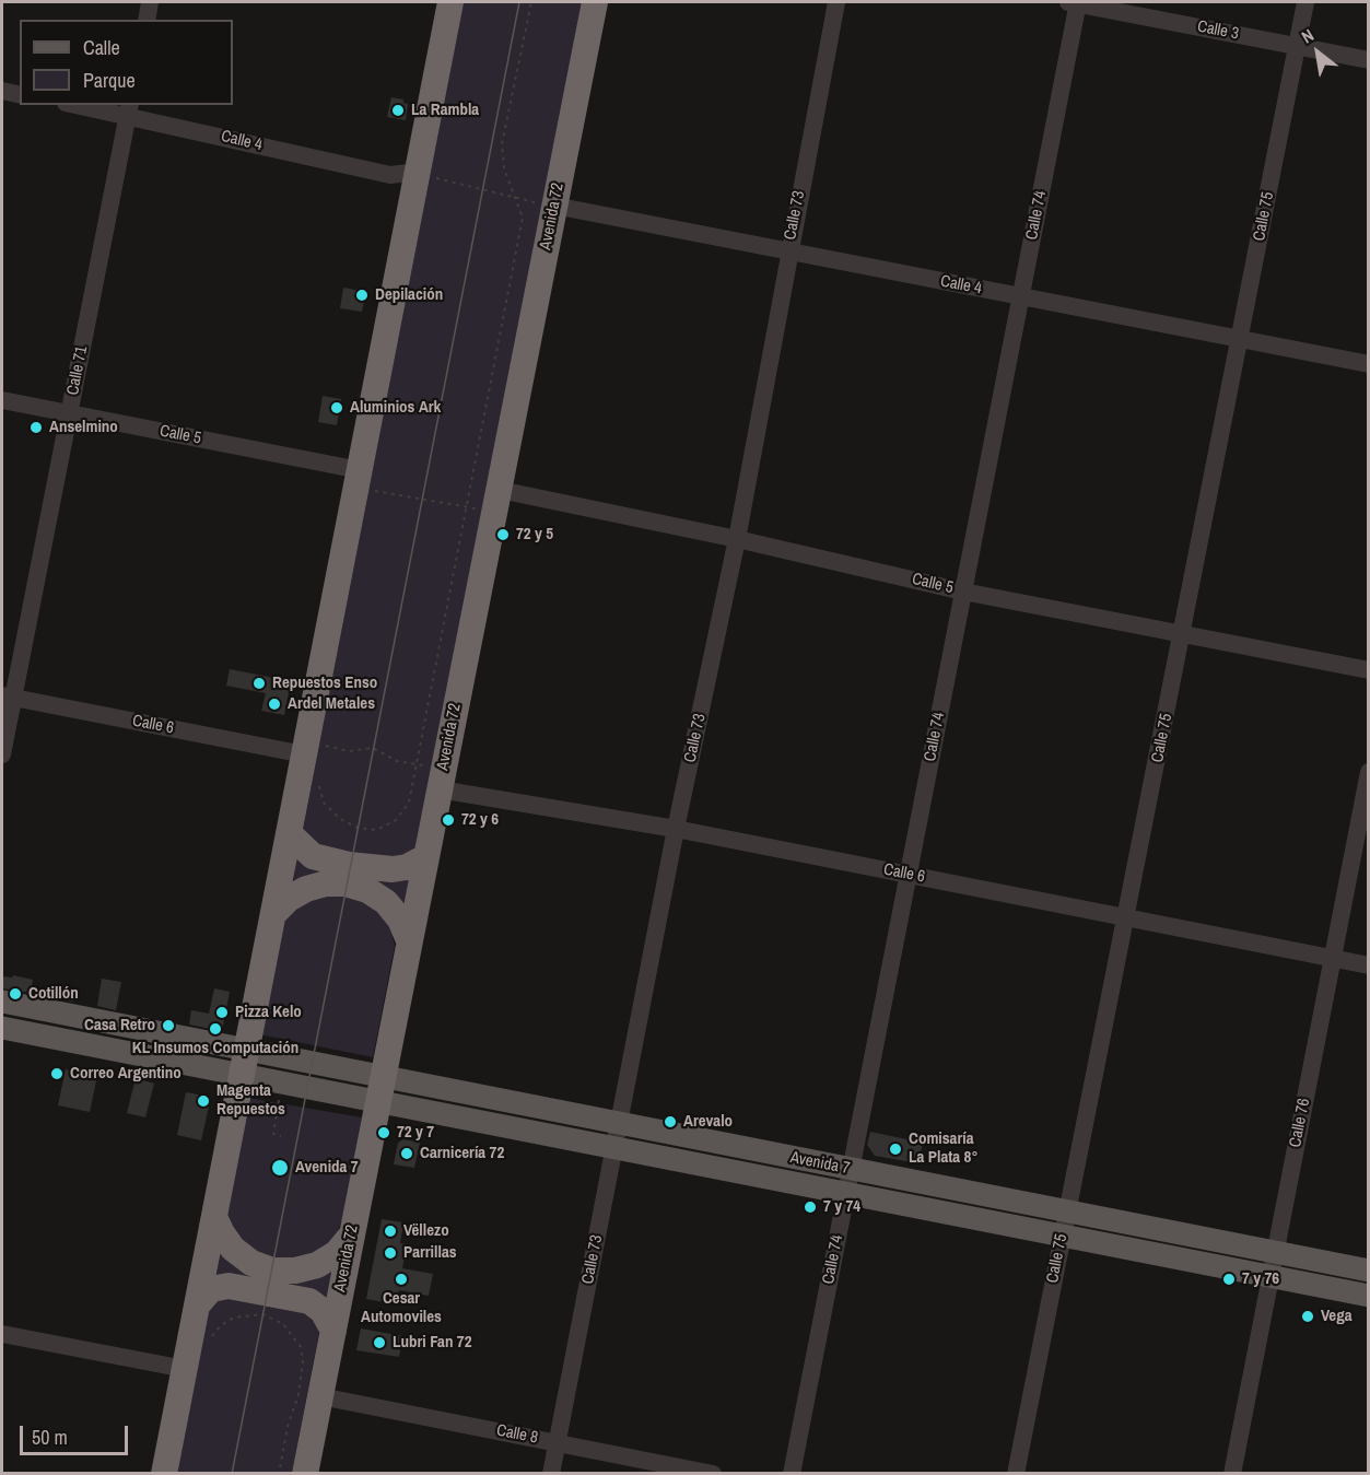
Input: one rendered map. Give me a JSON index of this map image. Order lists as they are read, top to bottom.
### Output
{
  "streets": {
    "highway": ["Avenida 72"],
    "main road": ["Avenida 7"],
    "street": [
      "Calle 3",
      "Calle 4",
      "Calle 73",
      "Calle 74",
      "Calle 75",
      "Calle 71",
      "Calle 5",
      "Calle 6",
      "Calle 76",
      "Calle 8"
    ]
  },
  "crossings": [
    ["Calle 3", "Calle 74"],
    ["Calle 3", "Calle 75"],
    ["Calle 4", "Calle 73"],
    ["Calle 4", "Calle 74"],
    ["Calle 4", "Avenida 72"],
    ["Calle 4", "Calle 75"],
    ["Calle 4", "Calle 71"],
    ["Calle 73", "Calle 5"],
    ["Calle 73", "Calle 6"],
    ["Calle 73", "Avenida 7"],
    ["Calle 73", "Calle 8"],
    ["Calle 74", "Calle 5"],
    ["Calle 74", "Calle 6"],
    ["Calle 74", "Avenida 7"],
    ["Avenida 72", "Calle 5"],
    ["Avenida 72", "Calle 6"],
    ["Avenida 72", "Avenida 7"],
    ["Avenida 72", "Calle 8"],
    ["Calle 75", "Calle 5"],
    ["Calle 75", "Calle 6"],
    ["Calle 75", "Avenida 7"],
    ["Calle 71", "Calle 5"],
    ["Calle 71", "Calle 6"],
    ["Calle 6", "Calle 76"],
    ["Calle 76", "Avenida 7"]
  ],
  "places": [
    "La Rambla",
    "Depilación",
    "Aluminios Ark",
    "Anselmino",
    "72 y 5",
    "Repuestos Enso",
    "Ardel Metales",
    "72 y 6",
    "Cotillón",
    "Pizza Kelo",
    "Casa Retro",
    "KL Insumos Computación",
    "Correo Argentino",
    "Magenta Repuestos",
    "Arevalo",
    "72 y 7",
    "Comisaría La Plata 8°",
    "Carnicería 72",
    "Avenida 7",
    "7 y 74",
    "Vëllezo",
    "Parrillas",
    "Cesar Automoviles",
    "7 y 76",
    "Vega",
    "Lubri Fan 72"
  ],
  "legend": ["Calle", "Parque"],
  "scale_bar": "50 m",
  "north": "top left"
}
